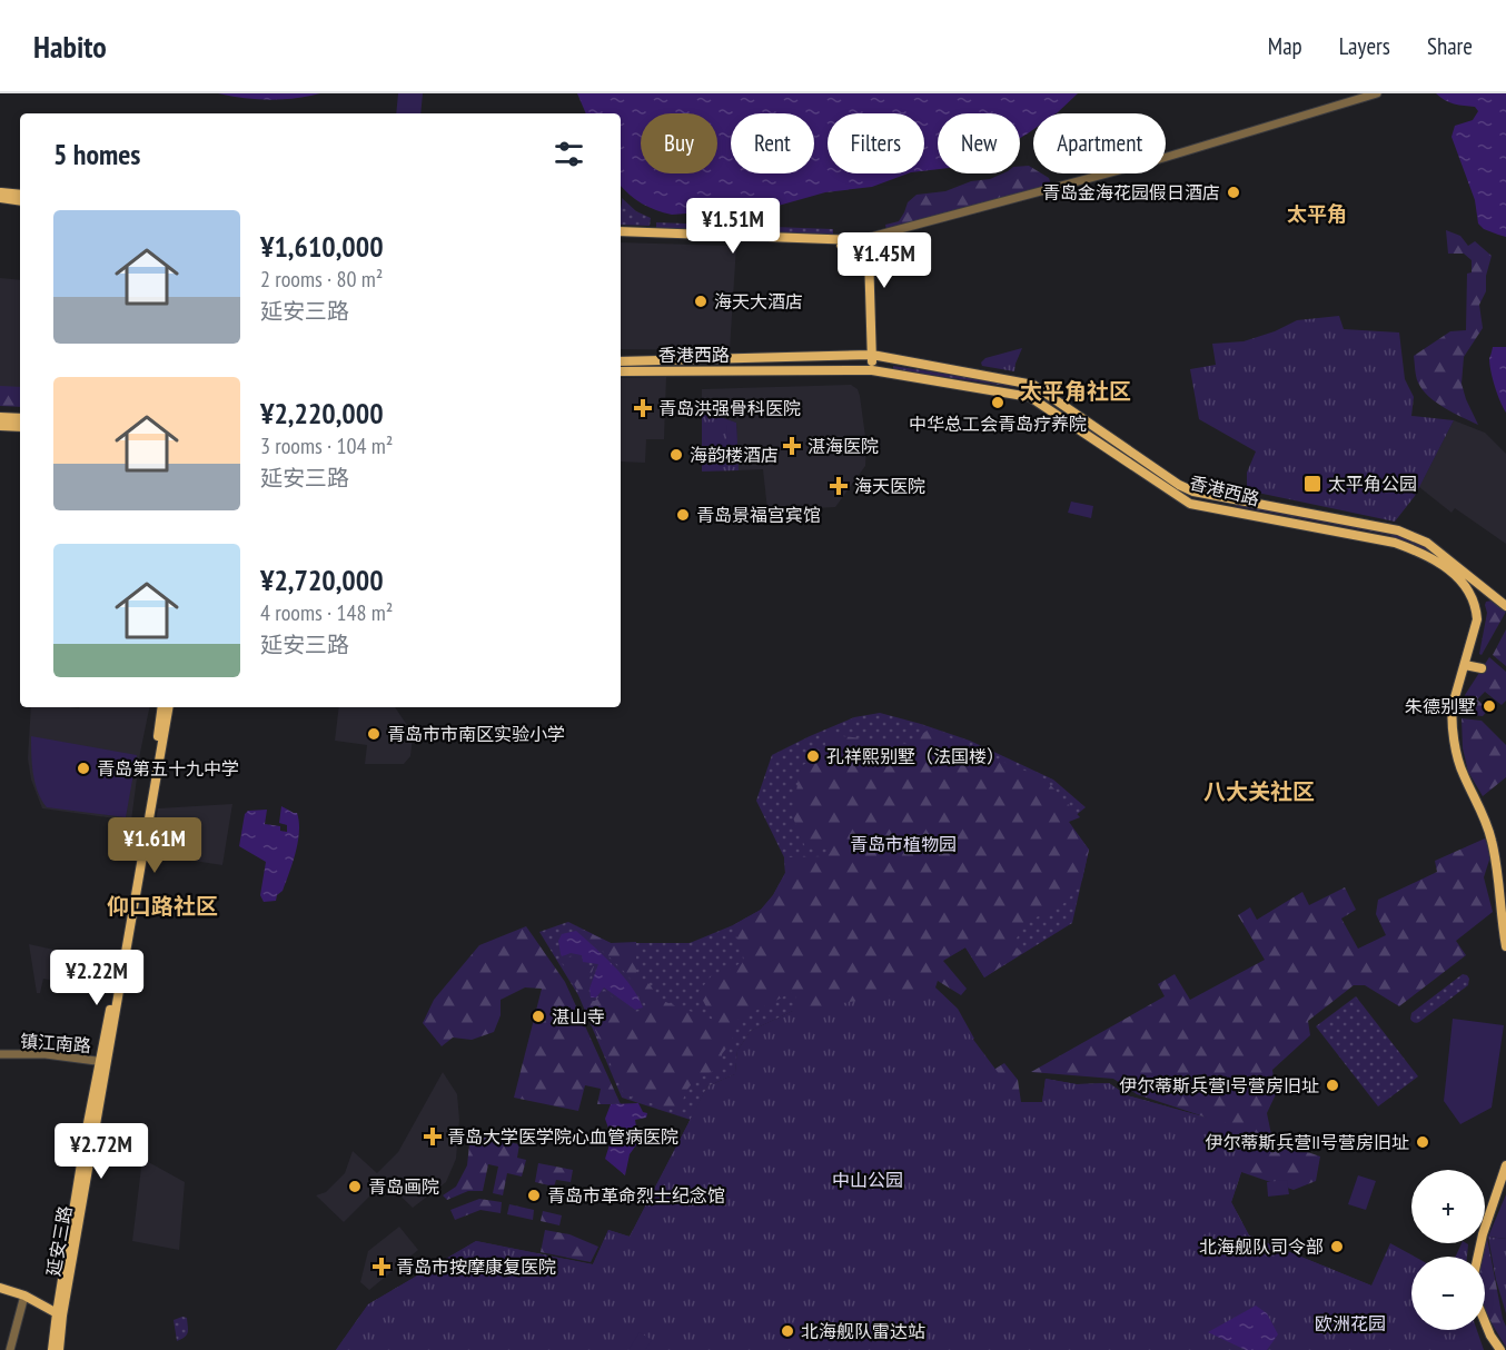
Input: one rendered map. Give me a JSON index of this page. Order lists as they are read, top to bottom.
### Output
{
  "streets": {
    "main road": ["香港西路", "延安三路"],
    "street": ["镇江南路"]
  },
  "crossings": [
    ["镇江南路", "延安三路"]
  ],
  "districts": [
    "太平角",
    "太平角社区",
    "八大关社区",
    "仰口路社区"
  ],
  "parks": ["青岛市植物园", "中山公园", "欧洲花园"],
  "places": {
    "other": [
      "青岛金海花园假日酒店",
      "海天大酒店",
      "中华总工会青岛疗养院",
      "海韵楼酒店",
      "青岛景福宫宾馆",
      "朱德别墅",
      "青岛市市南区实验小学",
      "孔祥熙别墅（法国楼）",
      "青岛第五十九中学",
      "湛山寺",
      "伊尔蒂斯兵营I号营房旧址",
      "伊尔蒂斯兵营II号营房旧址",
      "青岛画院",
      "青岛市革命烈士纪念馆",
      "北海舰队司令部",
      "北海舰队雷达站"
    ],
    "health": [
      "青岛洪强骨科医院",
      "湛海医院",
      "海天医院",
      "青岛大学医学院心血管病医院",
      "青岛市按摩康复医院"
    ],
    "transit": ["太平角公园"]
  },
  "page": {
    "header": "Habito",
    "nav": ["Map", "Layers", "Share"],
    "chip": [
      "Buy",
      "Rent",
      "Filters",
      "New",
      "Apartment"
    ],
    "heading": "5 homes",
    "list": [
      {
        "name": "¥1,610,000",
        "note": "2 rooms · 80 m² · 延安三路"
      },
      {
        "name": "¥2,220,000",
        "note": "3 rooms · 104 m² · 延安三路"
      },
      {
        "name": "¥2,720,000",
        "note": "4 rooms · 148 m² · 延安三路"
      }
    ],
    "price": [
      "¥1.51M",
      "¥1.45M",
      "¥1.61M",
      "¥2.22M",
      "¥2.72M"
    ],
    "map_buttons": ["+", "−"]
  }
}
